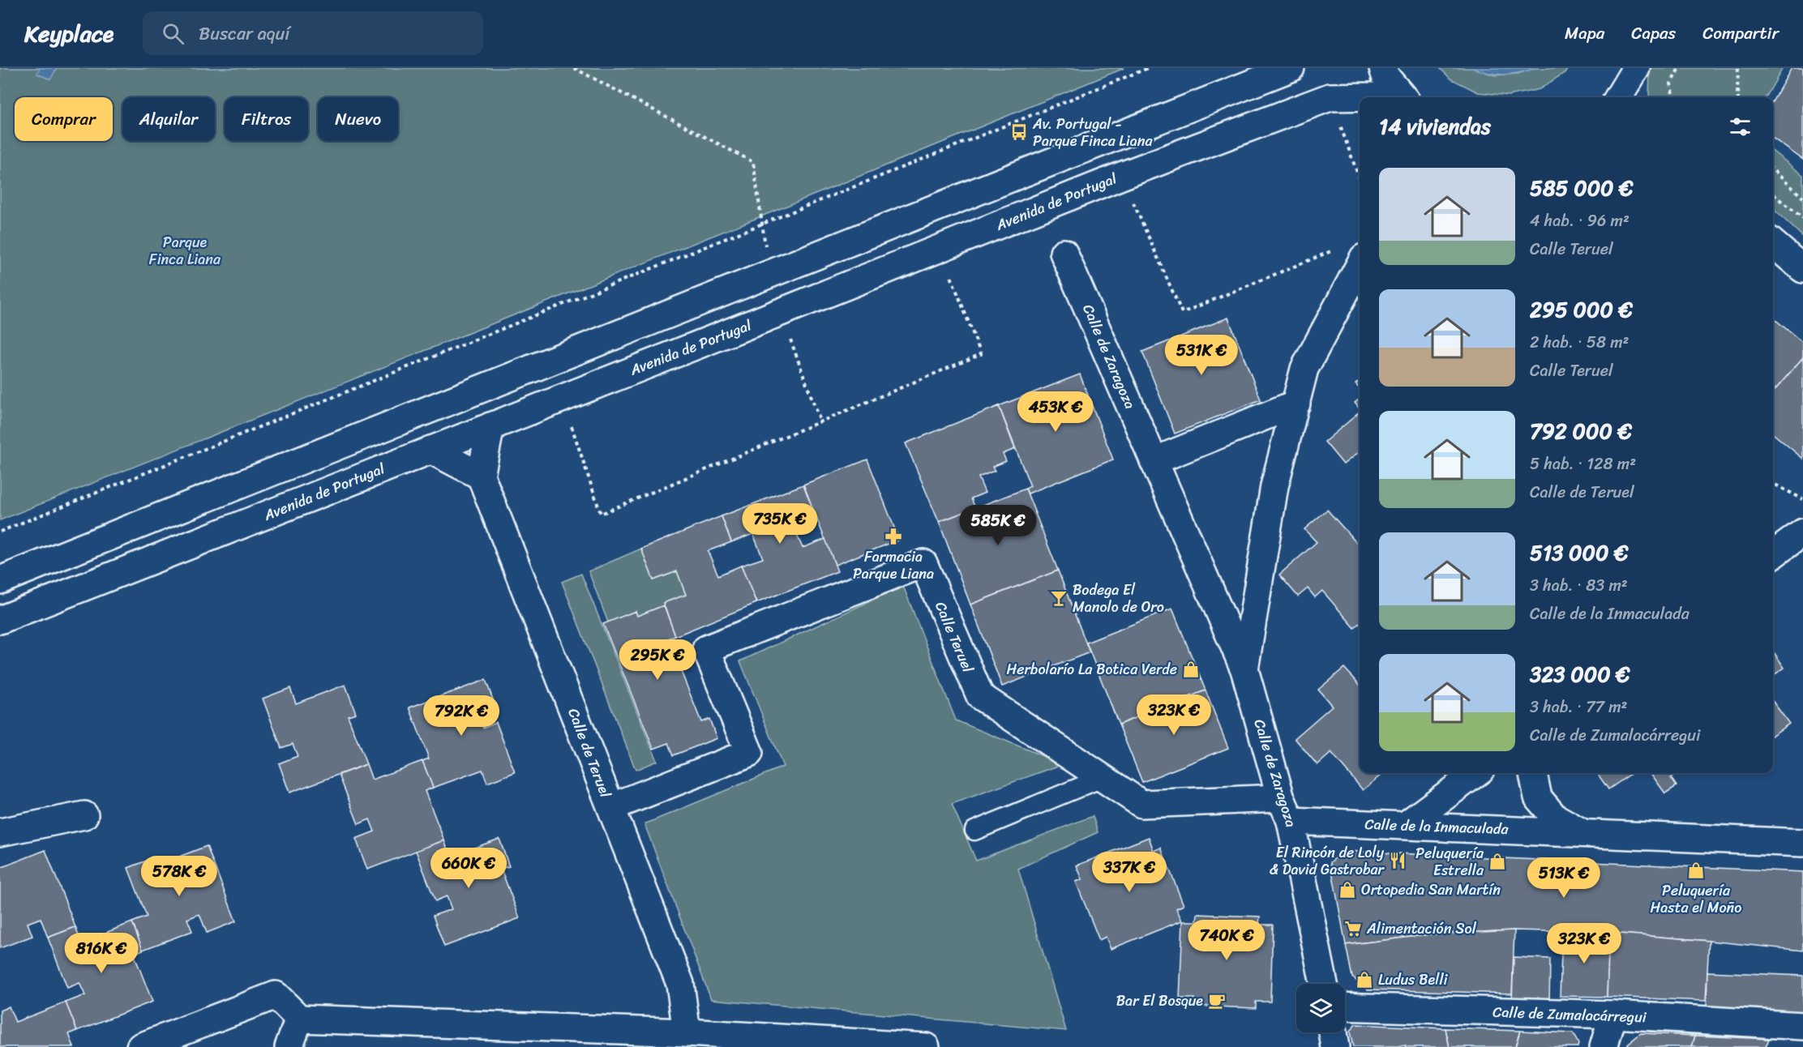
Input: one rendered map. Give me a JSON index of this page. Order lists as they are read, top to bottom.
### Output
{
  "streets": {
    "street": [
      "Avenida de Portugal",
      "Calle de Zaragoza",
      "Calle Teruel",
      "Calle de Teruel",
      "Calle de la Inmaculada",
      "Calle de Zumalacárregui"
    ]
  },
  "crossings": [
    ["Calle de Zaragoza", "Calle Teruel"],
    ["Calle de Zaragoza", "Calle de la Inmaculada"],
    ["Calle Teruel", "Calle de Teruel"],
    ["Calle Teruel", "Calle de la Inmaculada"]
  ],
  "parks": ["Parque Finca Liana"],
  "places": {
    "bus stop": ["Av. Portugal - Parque Finca Liana"],
    "pharmacy": ["Farmacia Parque Liana"],
    "bar": ["Bodega El Manolo de Oro"],
    "shop": [
      "Herbolarío La Botica Verde",
      "Peluquería Estrella",
      "Peluquería Hasta el Moño",
      "Ortopedia San Martín",
      "Ludus Belli"
    ],
    "restaurant": ["El Rincón de Loly & David Gastrobar"],
    "supermarket": ["Alimentación Sol"],
    "cafe": ["Bar El Bosque"]
  },
  "page": {
    "header": "Keyplace",
    "search": "Buscar aquí",
    "nav": ["Mapa", "Capas", "Compartir"],
    "chip": [
      "Comprar",
      "Alquilar",
      "Filtros",
      "Nuevo"
    ],
    "heading": "14 viviendas",
    "list": [
      {
        "name": "585 000 €",
        "note": "4 hab. · 96 m² · Calle Teruel"
      },
      {
        "name": "295 000 €",
        "note": "2 hab. · 58 m² · Calle Teruel"
      },
      {
        "name": "792 000 €",
        "note": "5 hab. · 128 m² · Calle de Teruel"
      },
      {
        "name": "513 000 €",
        "note": "3 hab. · 83 m² · Calle de la Inmaculada"
      },
      {
        "name": "323 000 €",
        "note": "3 hab. · 77 m² · Calle de Zumalacárregui"
      }
    ],
    "price": [
      "531K €",
      "453K €",
      "735K €",
      "585K €",
      "295K €",
      "323K €",
      "792K €",
      "660K €",
      "337K €",
      "578K €",
      "513K €",
      "740K €",
      "323K €",
      "816K €"
    ]
  }
}
